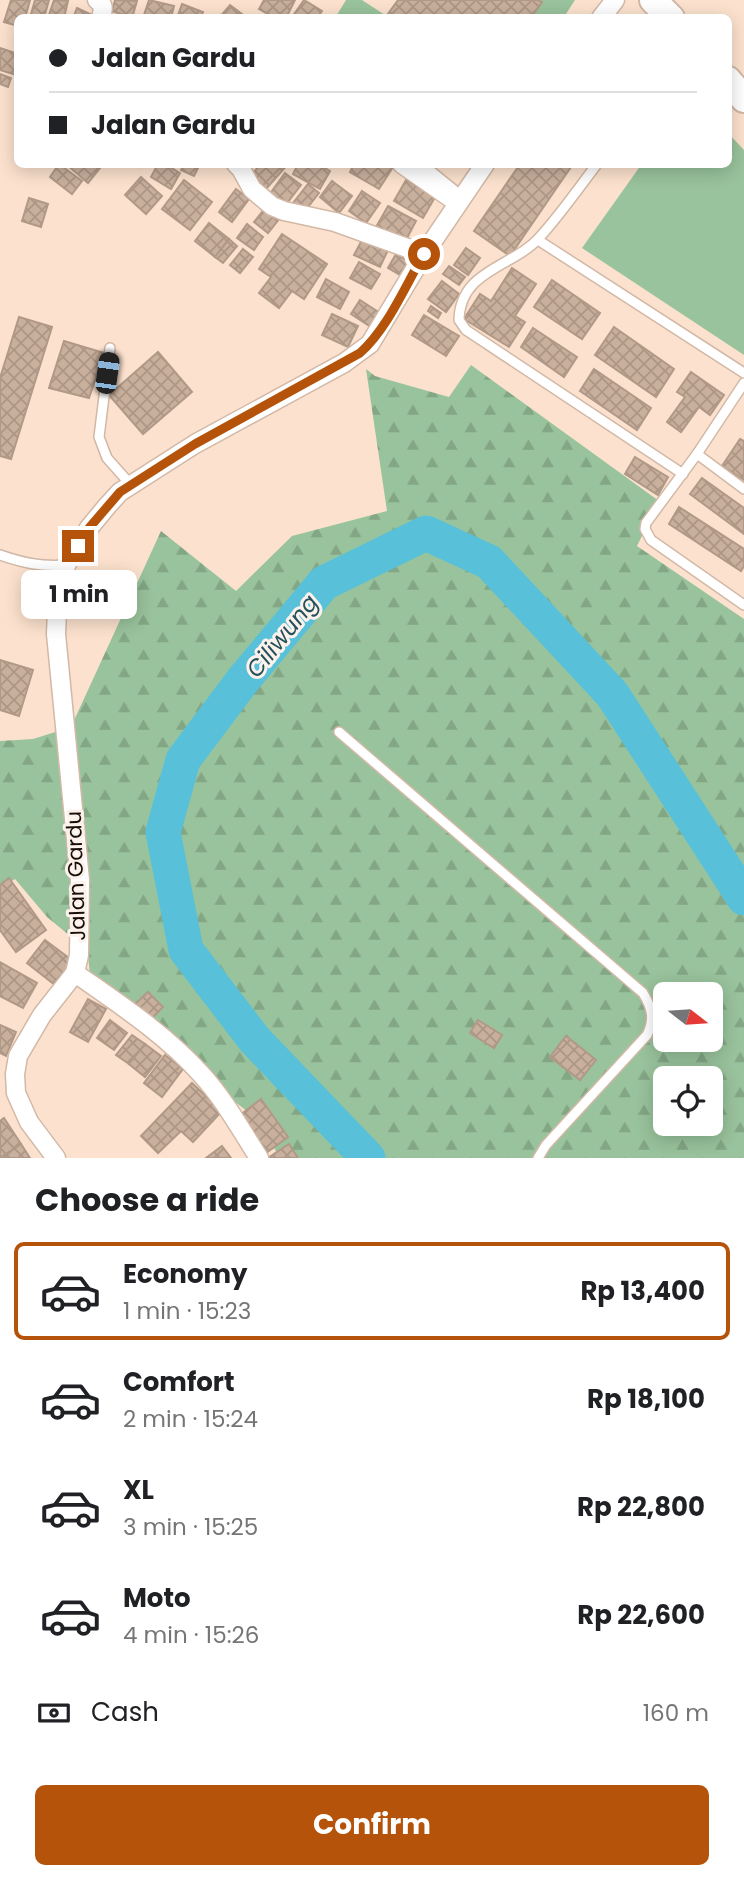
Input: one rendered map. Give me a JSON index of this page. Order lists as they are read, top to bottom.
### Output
{
  "streets": {
    "street": ["Jalan Gardu"]
  },
  "water": ["Ciliwung"],
  "north": "right",
  "page": {
    "banner": ["Jalan Gardu", "Jalan Gardu"],
    "bubble": "1 min",
    "heading": "Choose a ride",
    "list": [
      {
        "name": "Economy",
        "note": "1 min · 15:23",
        "value": "Rp 13,400"
      },
      {
        "name": "Comfort",
        "note": "2 min · 15:24",
        "value": "Rp 18,100"
      },
      {
        "name": "XL",
        "note": "3 min · 15:25",
        "value": "Rp 22,800"
      },
      {
        "name": "Moto",
        "note": "4 min · 15:26",
        "value": "Rp 22,600"
      }
    ],
    "pay": ["Cash", "160 m"],
    "buttons": "Confirm"
  }
}
